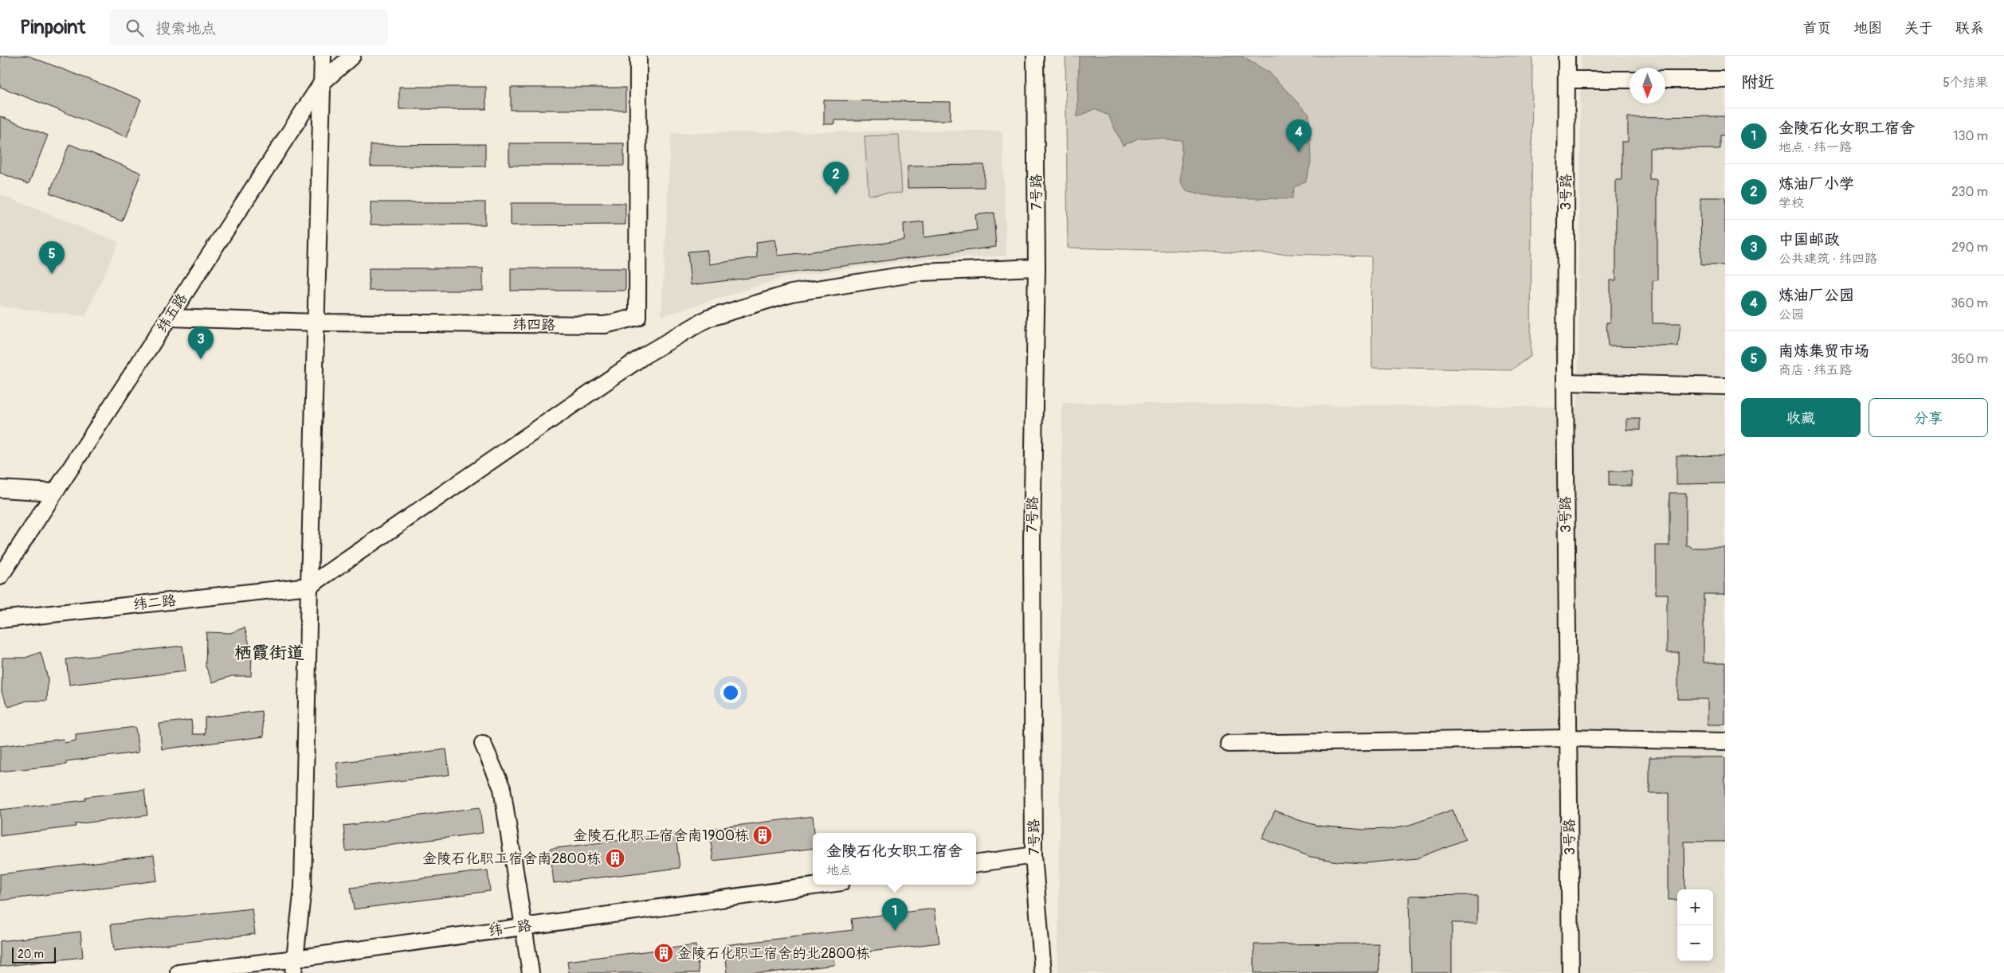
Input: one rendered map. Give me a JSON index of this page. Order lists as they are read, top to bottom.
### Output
{
  "streets": {
    "street": [
      "7号路",
      "3号路",
      "纬五路",
      "纬四路",
      "纬二路",
      "纬一路"
    ]
  },
  "crossings": [
    ["纬五路", "纬四路"]
  ],
  "districts": ["栖霞街道"],
  "places": {
    "building": ["金陵石化职工宿舍南1900栋", "金陵石化职工宿舍南2800栋", "金陵石化职工宿舍的北2800栋"]
  },
  "scale_bar": "20 m",
  "north": "bottom",
  "page": {
    "header": "Pinpoint",
    "search": "搜索地点",
    "nav": [
      "首页",
      "地图",
      "关于",
      "联系"
    ],
    "heading": ["附近", "5个结果"],
    "list": [
      {
        "mark": "1",
        "name": "金陵石化女职工宿舍",
        "note": "地点 · 纬一路",
        "value": "130 m"
      },
      {
        "mark": "2",
        "name": "炼油厂小学",
        "note": "学校",
        "value": "230 m"
      },
      {
        "mark": "3",
        "name": "中国邮政",
        "note": "公共建筑 · 纬四路",
        "value": "290 m"
      },
      {
        "mark": "4",
        "name": "炼油厂公园",
        "note": "公园",
        "value": "360 m"
      },
      {
        "mark": "5",
        "name": "南炼集贸市场",
        "note": "商店 · 纬五路",
        "value": "360 m"
      }
    ],
    "pins": [
      "4",
      "2",
      "5",
      "3",
      "1"
    ],
    "buttons": ["收藏", "分享"],
    "popup": ["金陵石化女职工宿舍", "地点"],
    "map_buttons": ["+", "−"],
    "scale": "20 m"
  }
}
